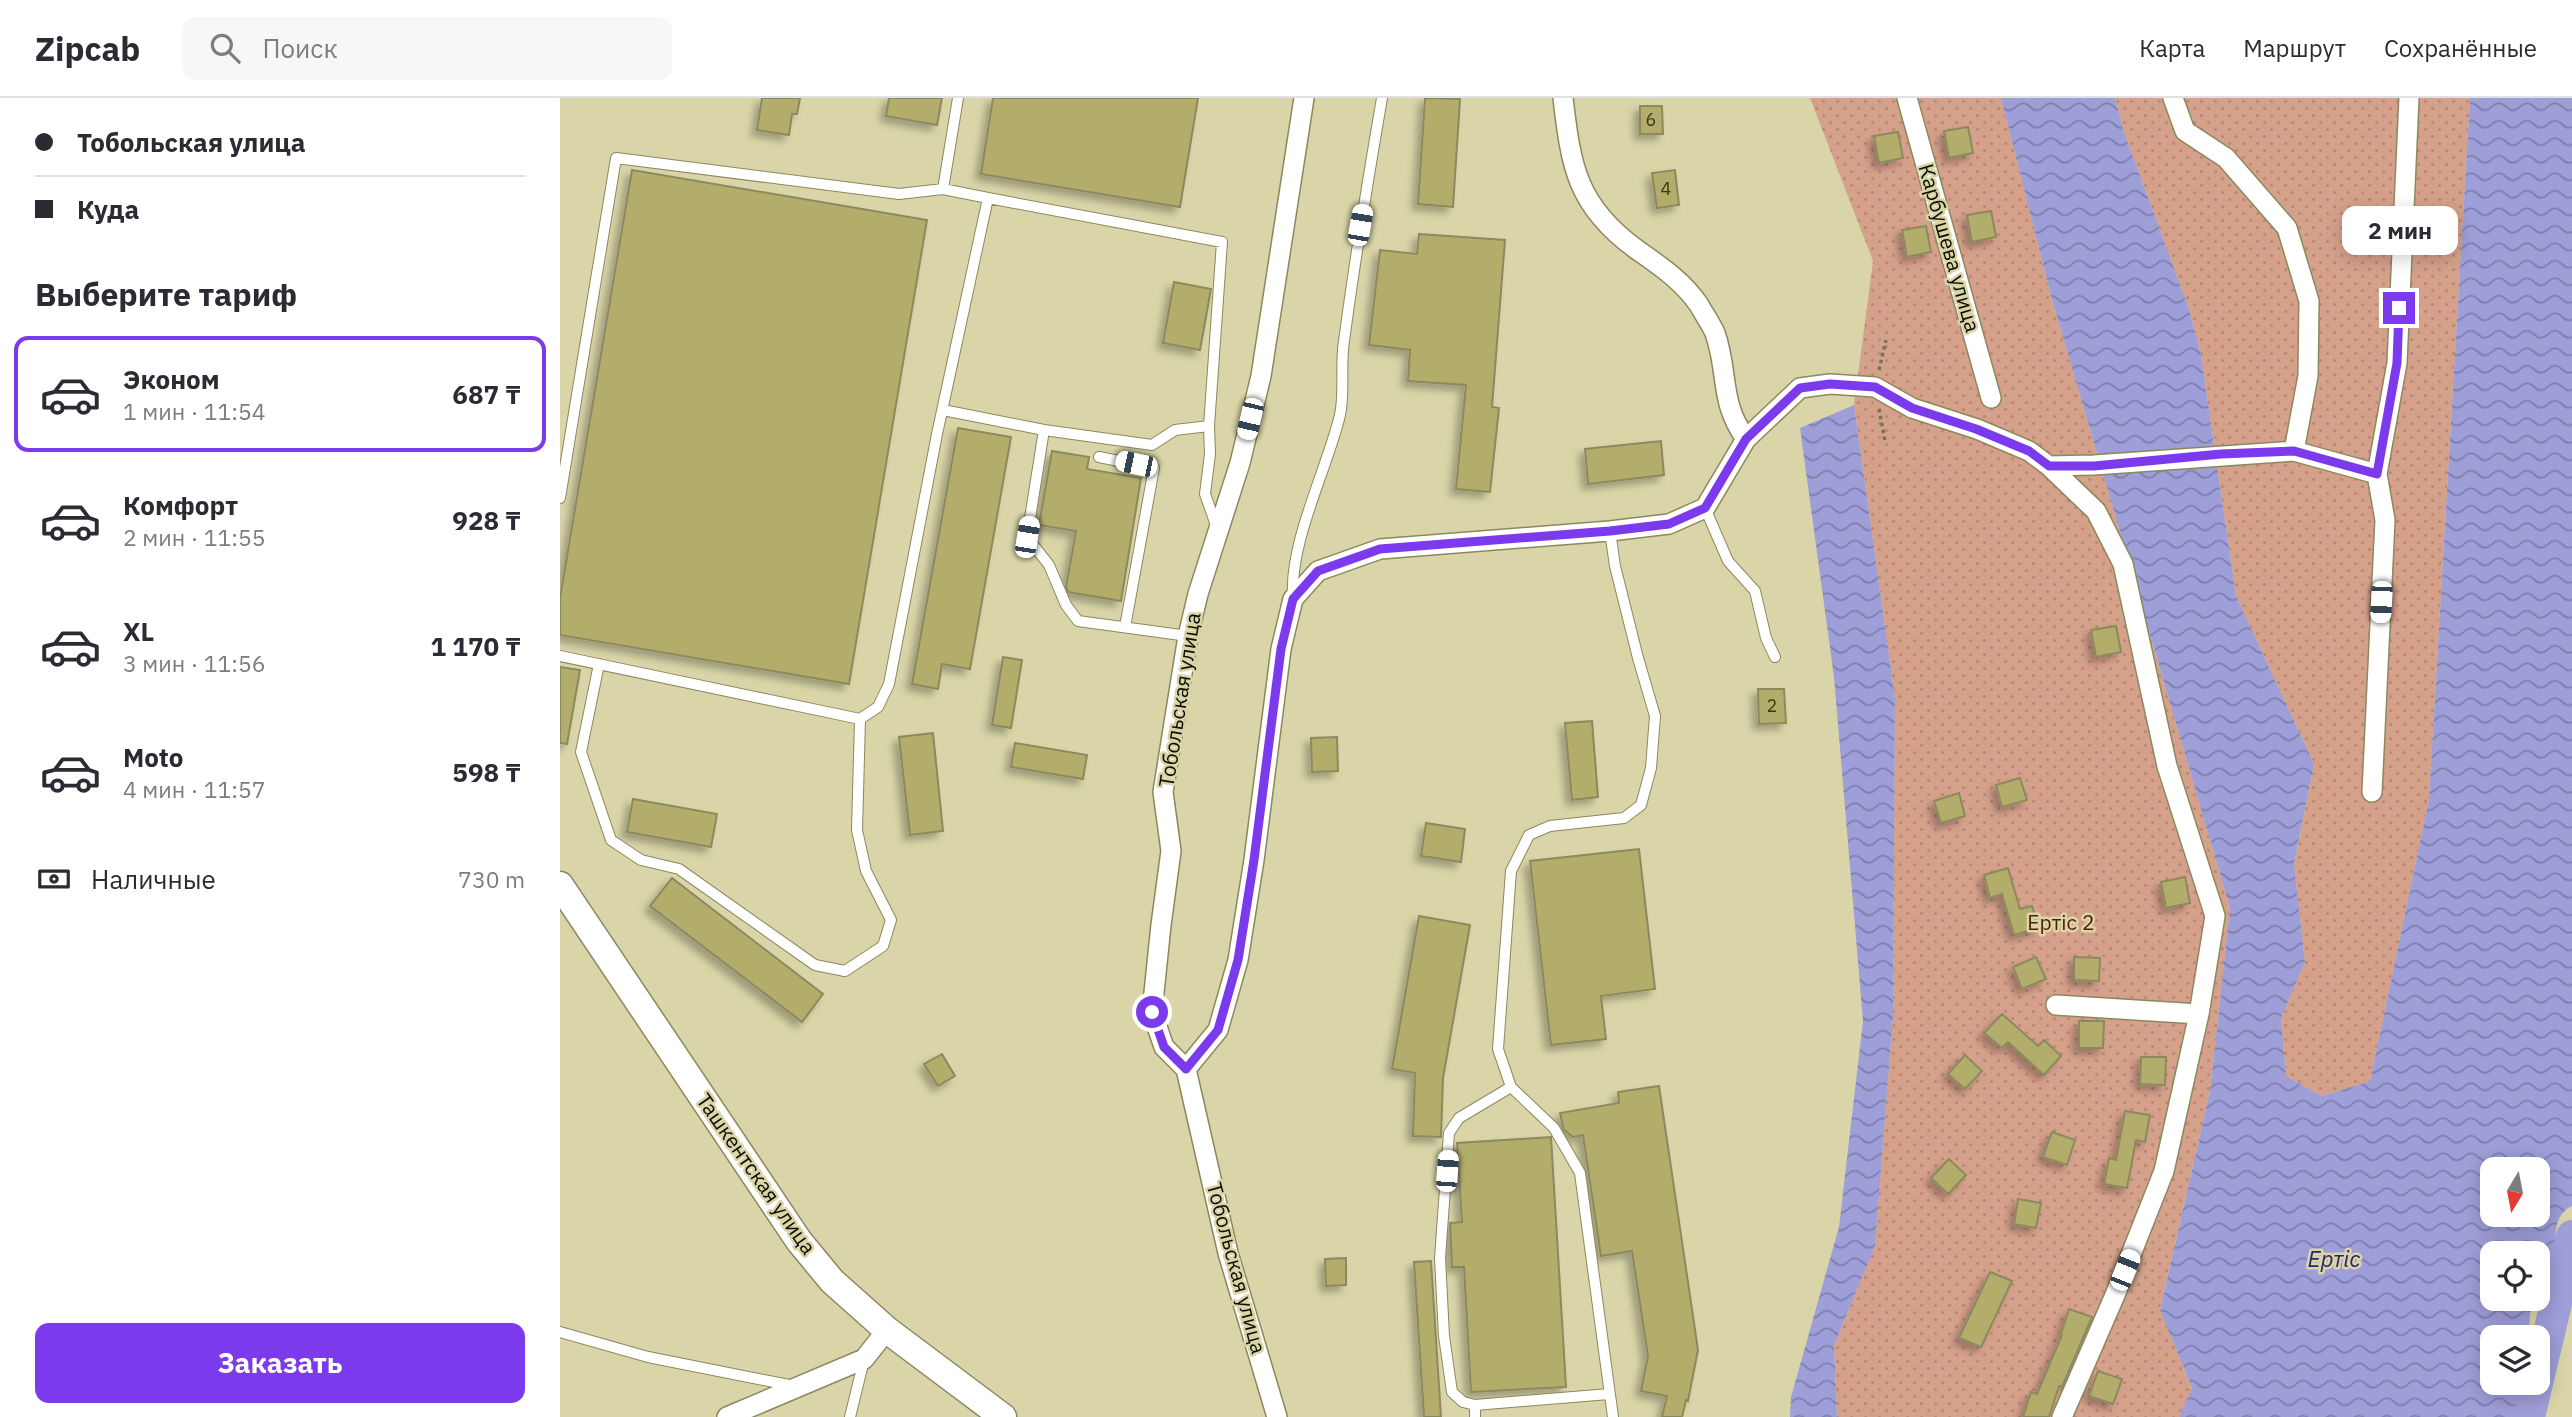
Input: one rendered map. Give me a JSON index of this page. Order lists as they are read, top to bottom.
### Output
{
  "streets": {
    "main road": ["Ташкентская улица"],
    "street": ["Карбушева улица", "Тобольская улица"]
  },
  "water": ["Ертіс"],
  "parks": ["Ертіс 2"],
  "house_numbers": ["6", "4", "2"],
  "north": "bottom",
  "page": {
    "header": "Zipcab",
    "search": "Поиск",
    "nav": ["Карта", "Маршрут", "Сохранённые"],
    "banner": ["Тобольская улица", "Куда"],
    "bubble": "2 мин",
    "heading": "Выберите тариф",
    "list": [
      {
        "name": "Эконом",
        "note": "1 мин · 11:54",
        "value": "687 ₸"
      },
      {
        "name": "Комфорт",
        "note": "2 мин · 11:55",
        "value": "928 ₸"
      },
      {
        "name": "XL",
        "note": "3 мин · 11:56",
        "value": "1 170 ₸"
      },
      {
        "name": "Moto",
        "note": "4 мин · 11:57",
        "value": "598 ₸"
      }
    ],
    "pay": ["Наличные", "730 m"],
    "buttons": "Заказать"
  }
}
